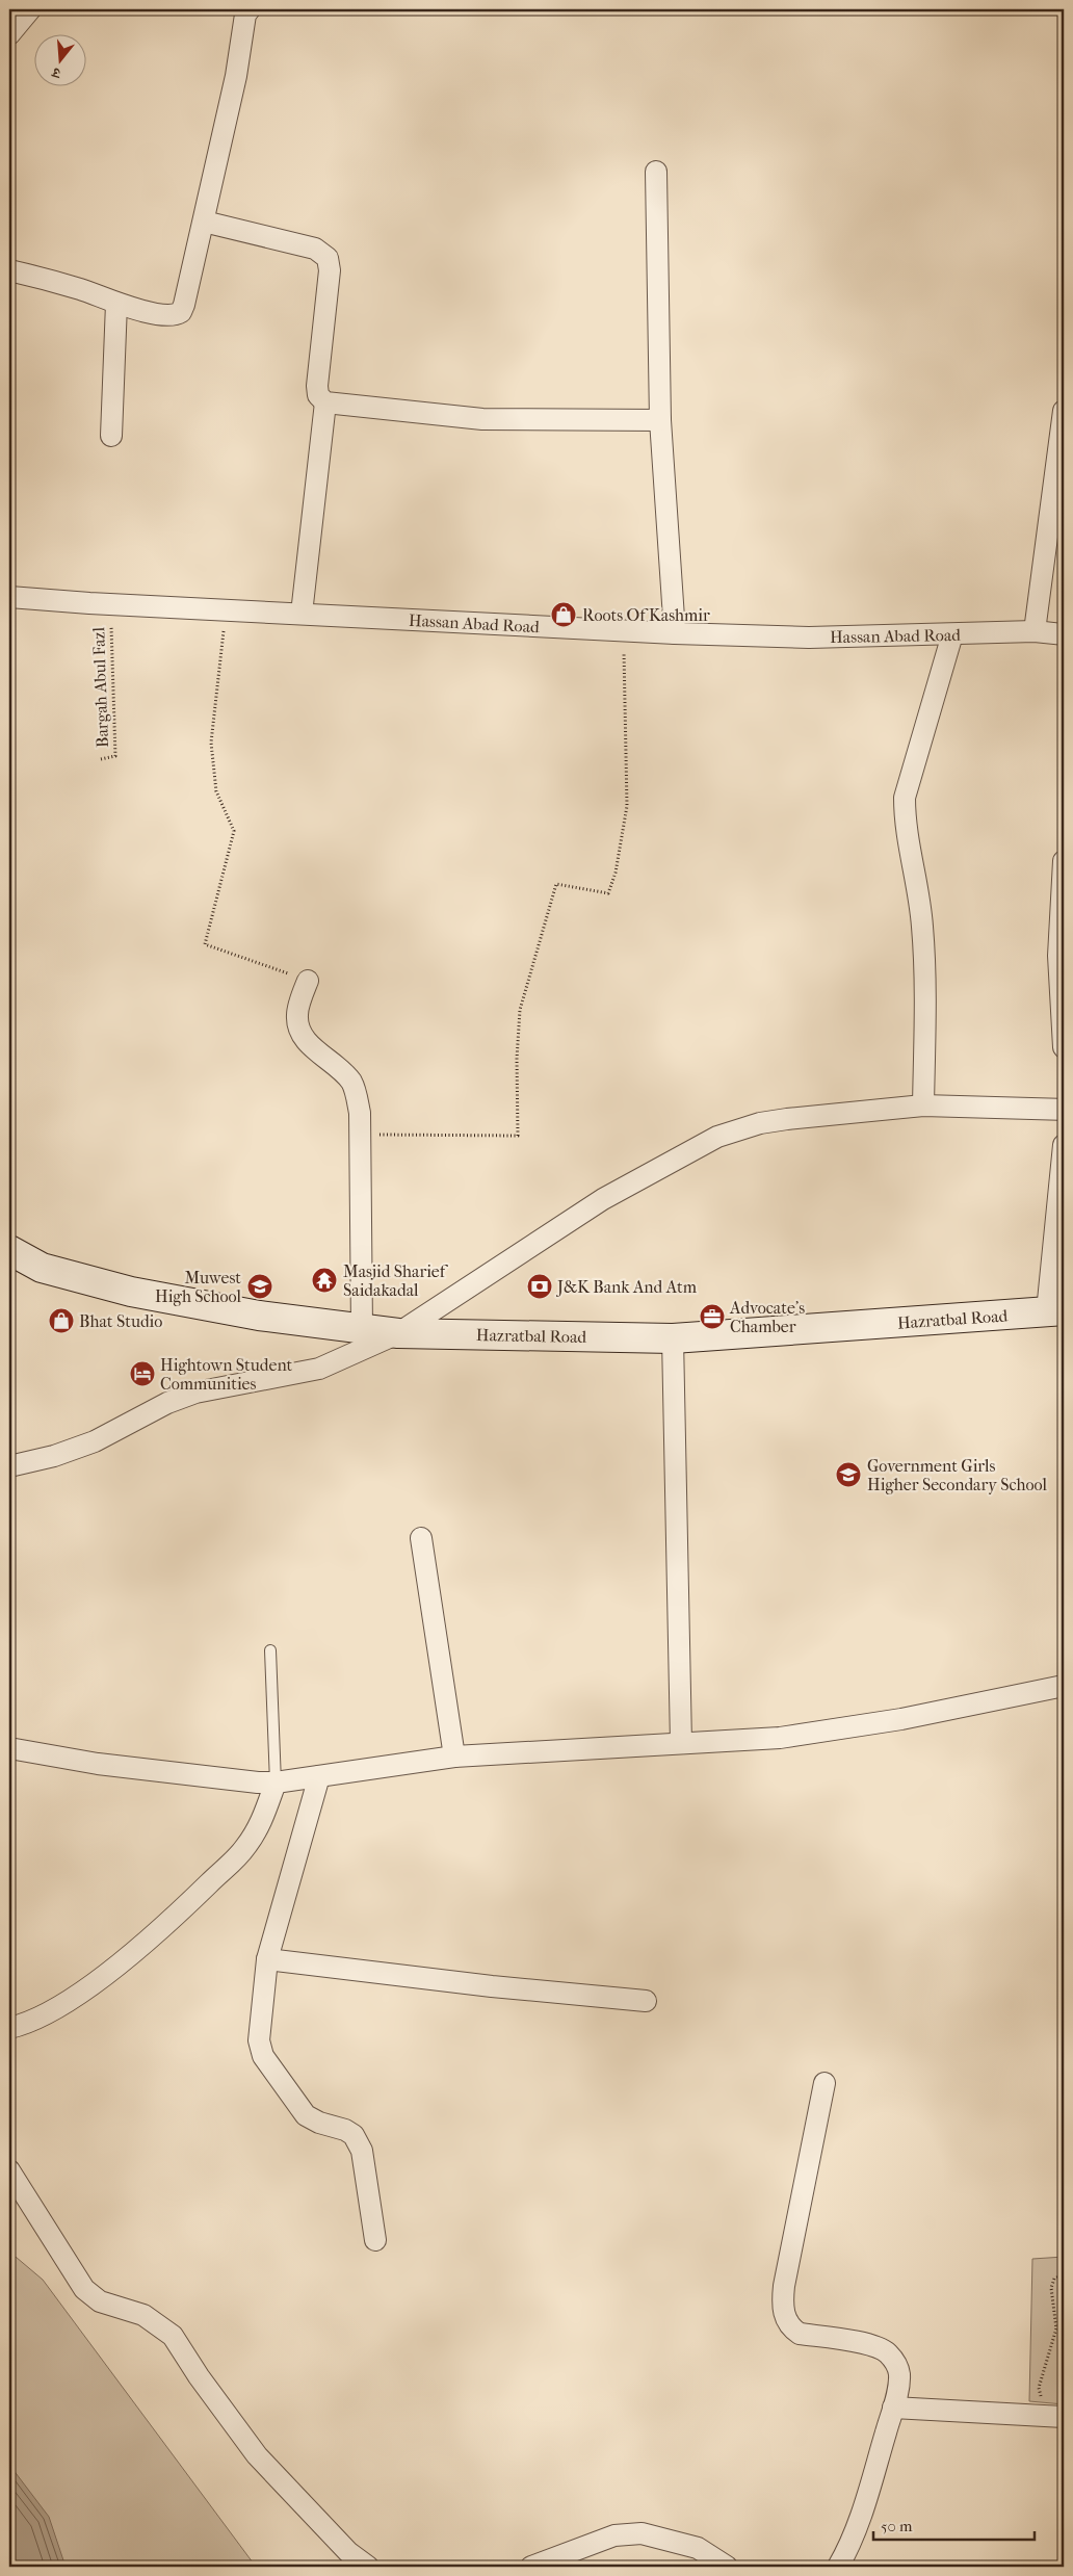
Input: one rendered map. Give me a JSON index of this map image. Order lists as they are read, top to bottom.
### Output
{
  "streets": {
    "main road": ["Hazratbal Road"],
    "street": ["Hassan Abad Road"],
    "path": ["Bargah Abul Fazl"]
  },
  "crossings": [
    ["Hassan Abad Road", "Bargah Abul Fazl"]
  ],
  "places": {
    "shop": ["Roots Of Kashmir", "Bhat Studio"],
    "temple": ["Masjid Sharief Saidakadal"],
    "school or university": ["Muwest High School", "Government Girls Higher Secondary School"],
    "bank": ["J&K Bank And Atm"],
    "office": ["Advocate's Chamber"],
    "hotel": ["Hightown Student Communities"]
  },
  "scale_bar": "50 m",
  "north": "bottom"
}
